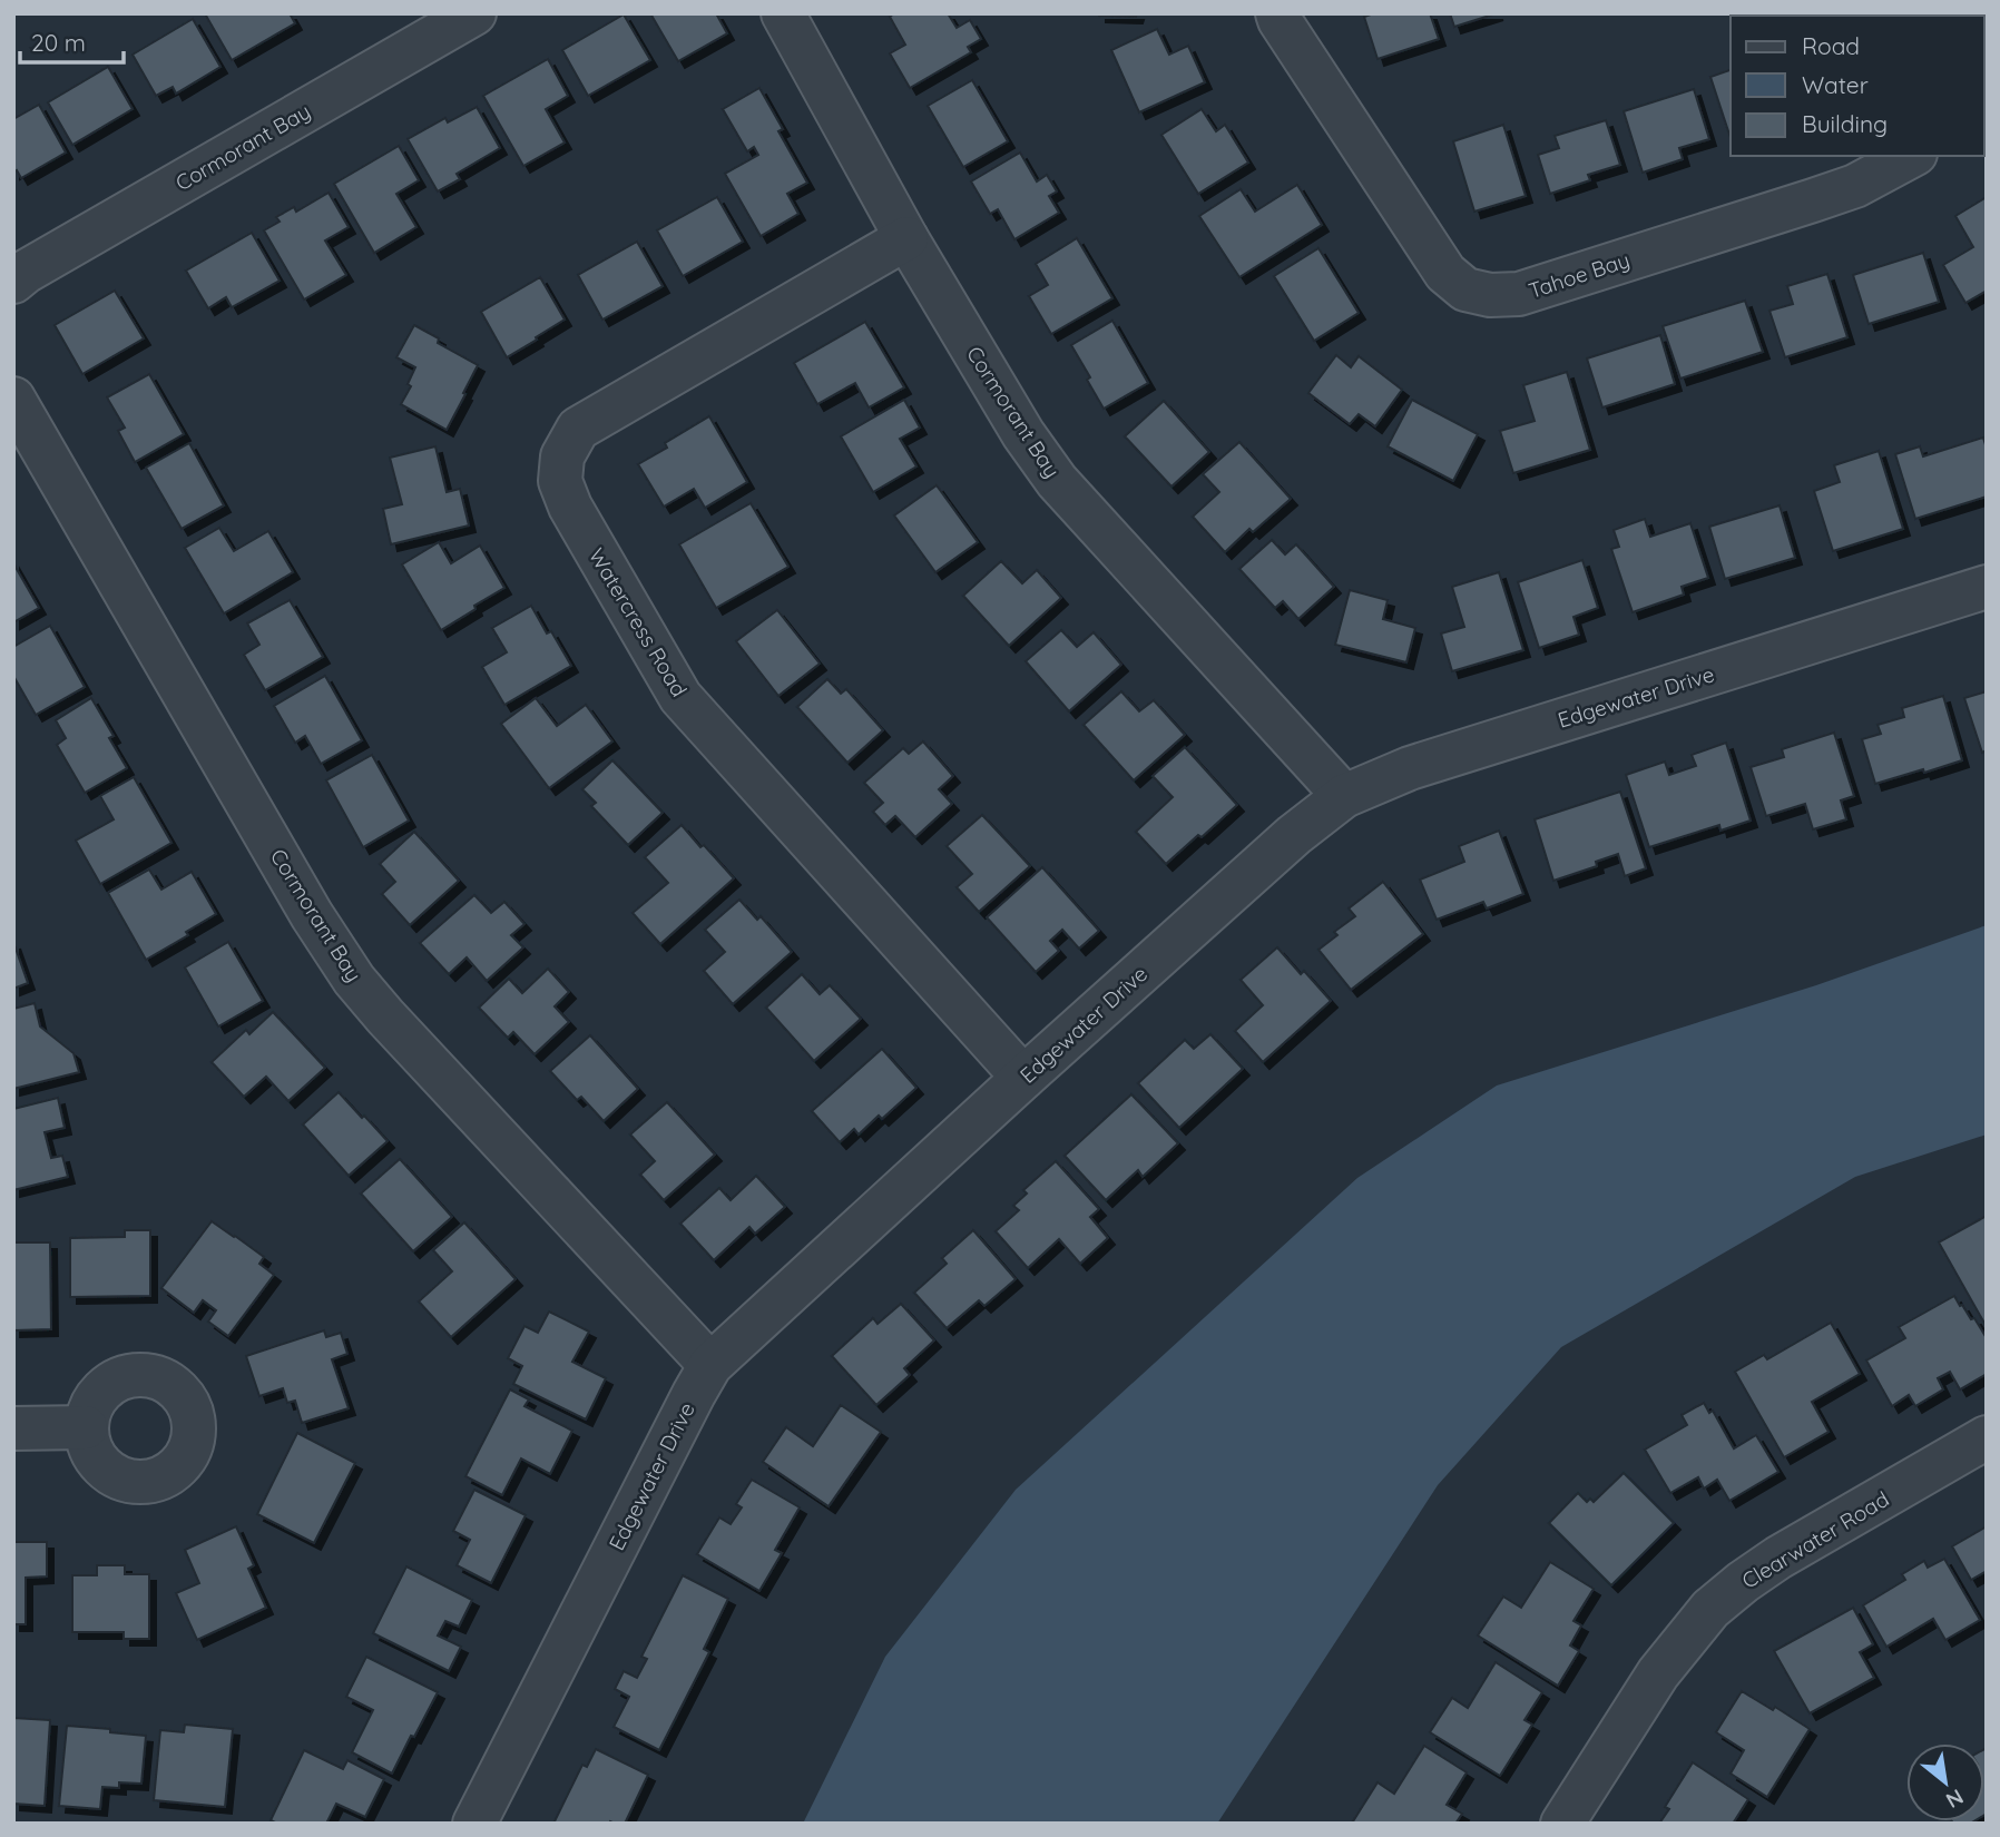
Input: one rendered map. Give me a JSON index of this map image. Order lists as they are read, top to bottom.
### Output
{
  "streets": {
    "street": [
      "Cormorant Bay",
      "Tahoe Bay",
      "Watercress Road",
      "Edgewater Drive",
      "Clearwater Road"
    ]
  },
  "crossings": [
    ["Cormorant Bay", "Watercress Road"],
    ["Cormorant Bay", "Edgewater Drive"],
    ["Watercress Road", "Edgewater Drive"]
  ],
  "legend": ["Road", "Water", "Building"],
  "scale_bar": "20 m",
  "north": "bottom right"
}
